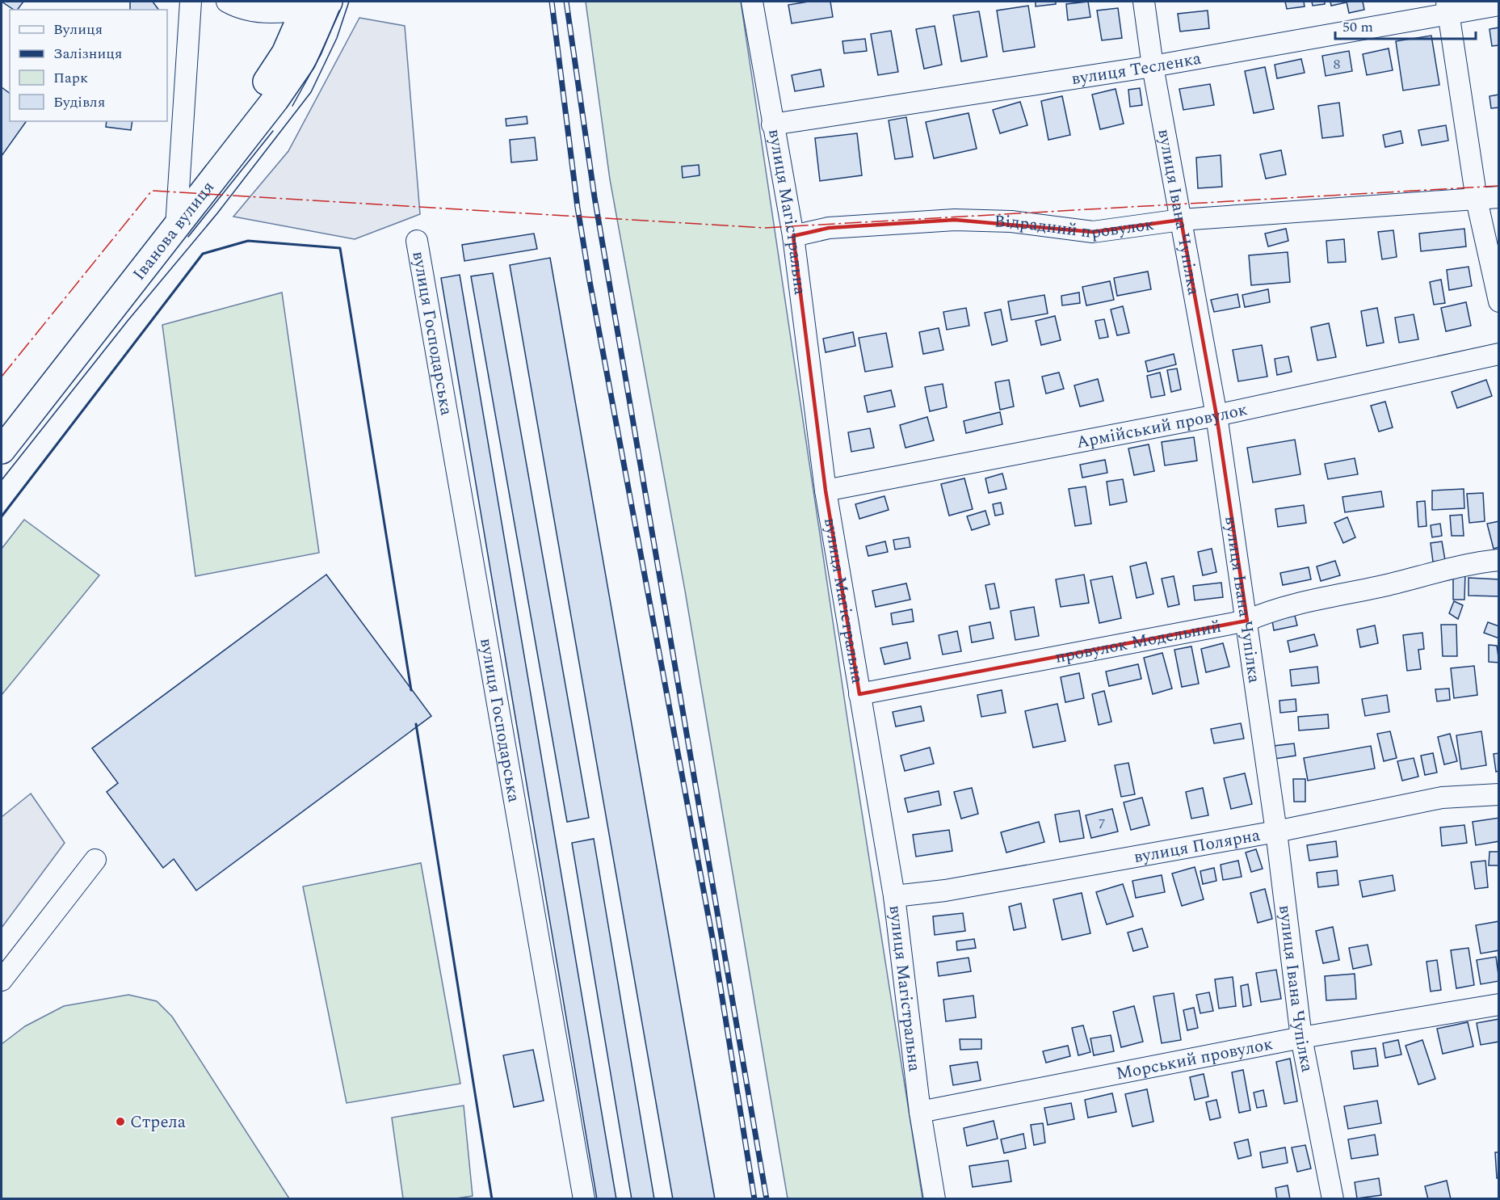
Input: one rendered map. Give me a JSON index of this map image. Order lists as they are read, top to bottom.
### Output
{
  "streets": {
    "main road": ["Іванова вулиця"],
    "street": [
      "вулиця Тесленка",
      "вулиця Магістральна",
      "вулиця Івана Чупілка",
      "Відрадний провулок",
      "вулиця Господарська",
      "Армійський провулок",
      "провулок Модельний",
      "вулиця Полярна",
      "Морський провулок"
    ]
  },
  "crossings": [
    ["вулиця Тесленка", "вулиця Магістральна"],
    ["вулиця Тесленка", "вулиця Івана Чупілка"],
    ["вулиця Магістральна", "Відрадний провулок"],
    ["вулиця Магістральна", "Армійський провулок"],
    ["вулиця Магістральна", "провулок Модельний"],
    ["вулиця Магістральна", "вулиця Полярна"],
    ["вулиця Магістральна", "Морський провулок"],
    ["вулиця Івана Чупілка", "Відрадний провулок"],
    ["вулиця Івана Чупілка", "Армійський провулок"],
    ["вулиця Івана Чупілка", "провулок Модельний"],
    ["вулиця Івана Чупілка", "вулиця Полярна"],
    ["вулиця Івана Чупілка", "Морський провулок"]
  ],
  "places": ["Стрела"],
  "house_numbers": ["8", "7"],
  "legend": [
    "Вулиця",
    "Залізниця",
    "Парк",
    "Будівля"
  ],
  "scale_bar": "50 m"
}
